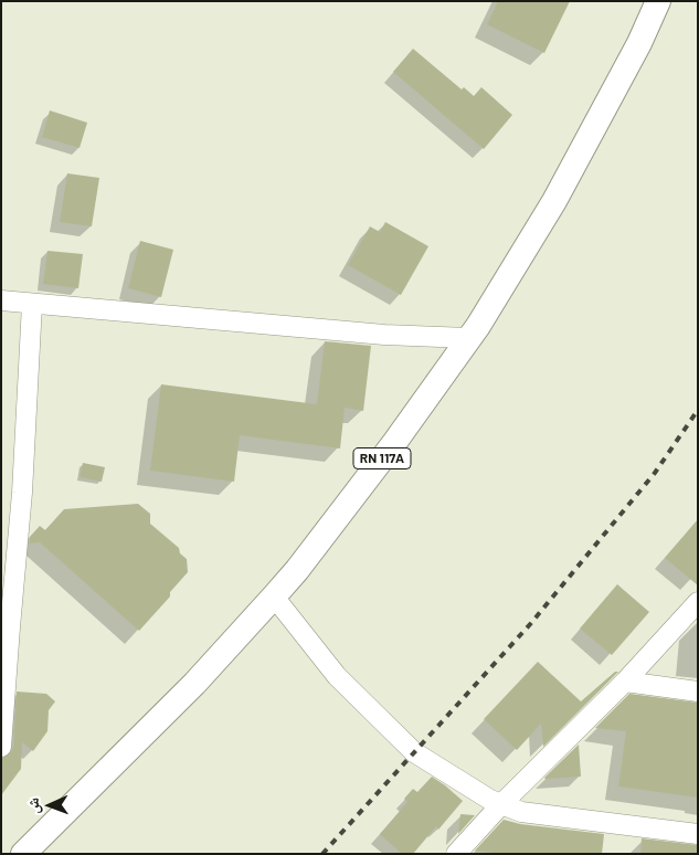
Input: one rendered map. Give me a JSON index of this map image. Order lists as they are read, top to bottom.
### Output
{
  "streets": {
    "main road": ["RN 117A"]
  },
  "north": "left"
}
